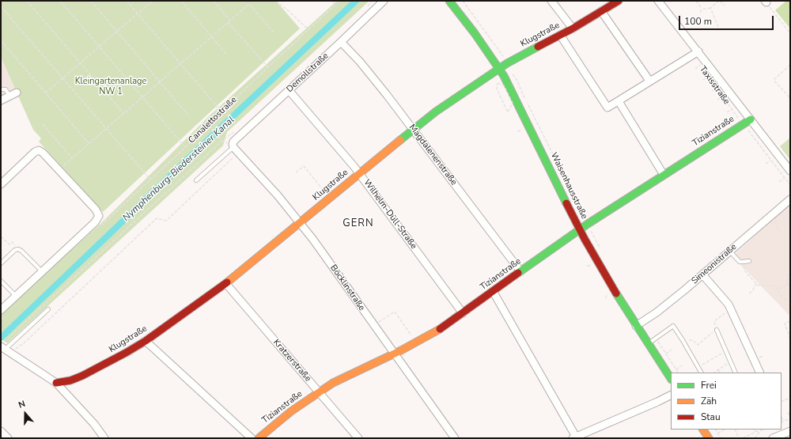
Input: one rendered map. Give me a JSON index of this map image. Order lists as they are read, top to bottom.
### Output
{
  "streets": {
    "street": [
      "Klugstraße",
      "Demollstraße",
      "Taxisstraße",
      "Tizianstraße",
      "Magdalenenstraße",
      "Waisenhausstraße",
      "Wilhelm-Düll-Straße",
      "Simeonistraße",
      "Böcklinstraße",
      "Kratzerstraße"
    ],
    "path": ["Canalettostraße"]
  },
  "crossings": [
    ["Klugstraße", "Magdalenenstraße"],
    ["Klugstraße", "Waisenhausstraße"],
    ["Klugstraße", "Wilhelm-Düll-Straße"],
    ["Klugstraße", "Böcklinstraße"],
    ["Klugstraße", "Kratzerstraße"],
    ["Demollstraße", "Magdalenenstraße"],
    ["Demollstraße", "Wilhelm-Düll-Straße"],
    ["Demollstraße", "Böcklinstraße"],
    ["Taxisstraße", "Tizianstraße"],
    ["Tizianstraße", "Magdalenenstraße"],
    ["Tizianstraße", "Waisenhausstraße"],
    ["Tizianstraße", "Wilhelm-Düll-Straße"],
    ["Tizianstraße", "Böcklinstraße"],
    ["Tizianstraße", "Kratzerstraße"],
    ["Waisenhausstraße", "Simeonistraße"]
  ],
  "districts": ["GERN"],
  "water": ["Nymphenburg-Biedersteiner Kanal"],
  "parks": ["Kleingartenanlage NW 1"],
  "legend": ["Frei", "Zäh", "Stau"],
  "scale_bar": "100 m",
  "north": "top"
}
